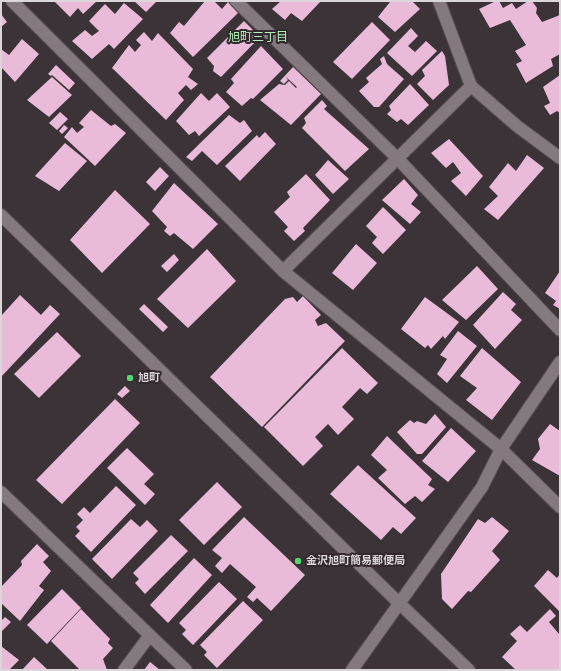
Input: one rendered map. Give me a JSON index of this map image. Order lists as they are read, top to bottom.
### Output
{
  "districts": ["旭町三丁目"],
  "places": ["旭町", "金沢旭町簡易郵便局"]
}
